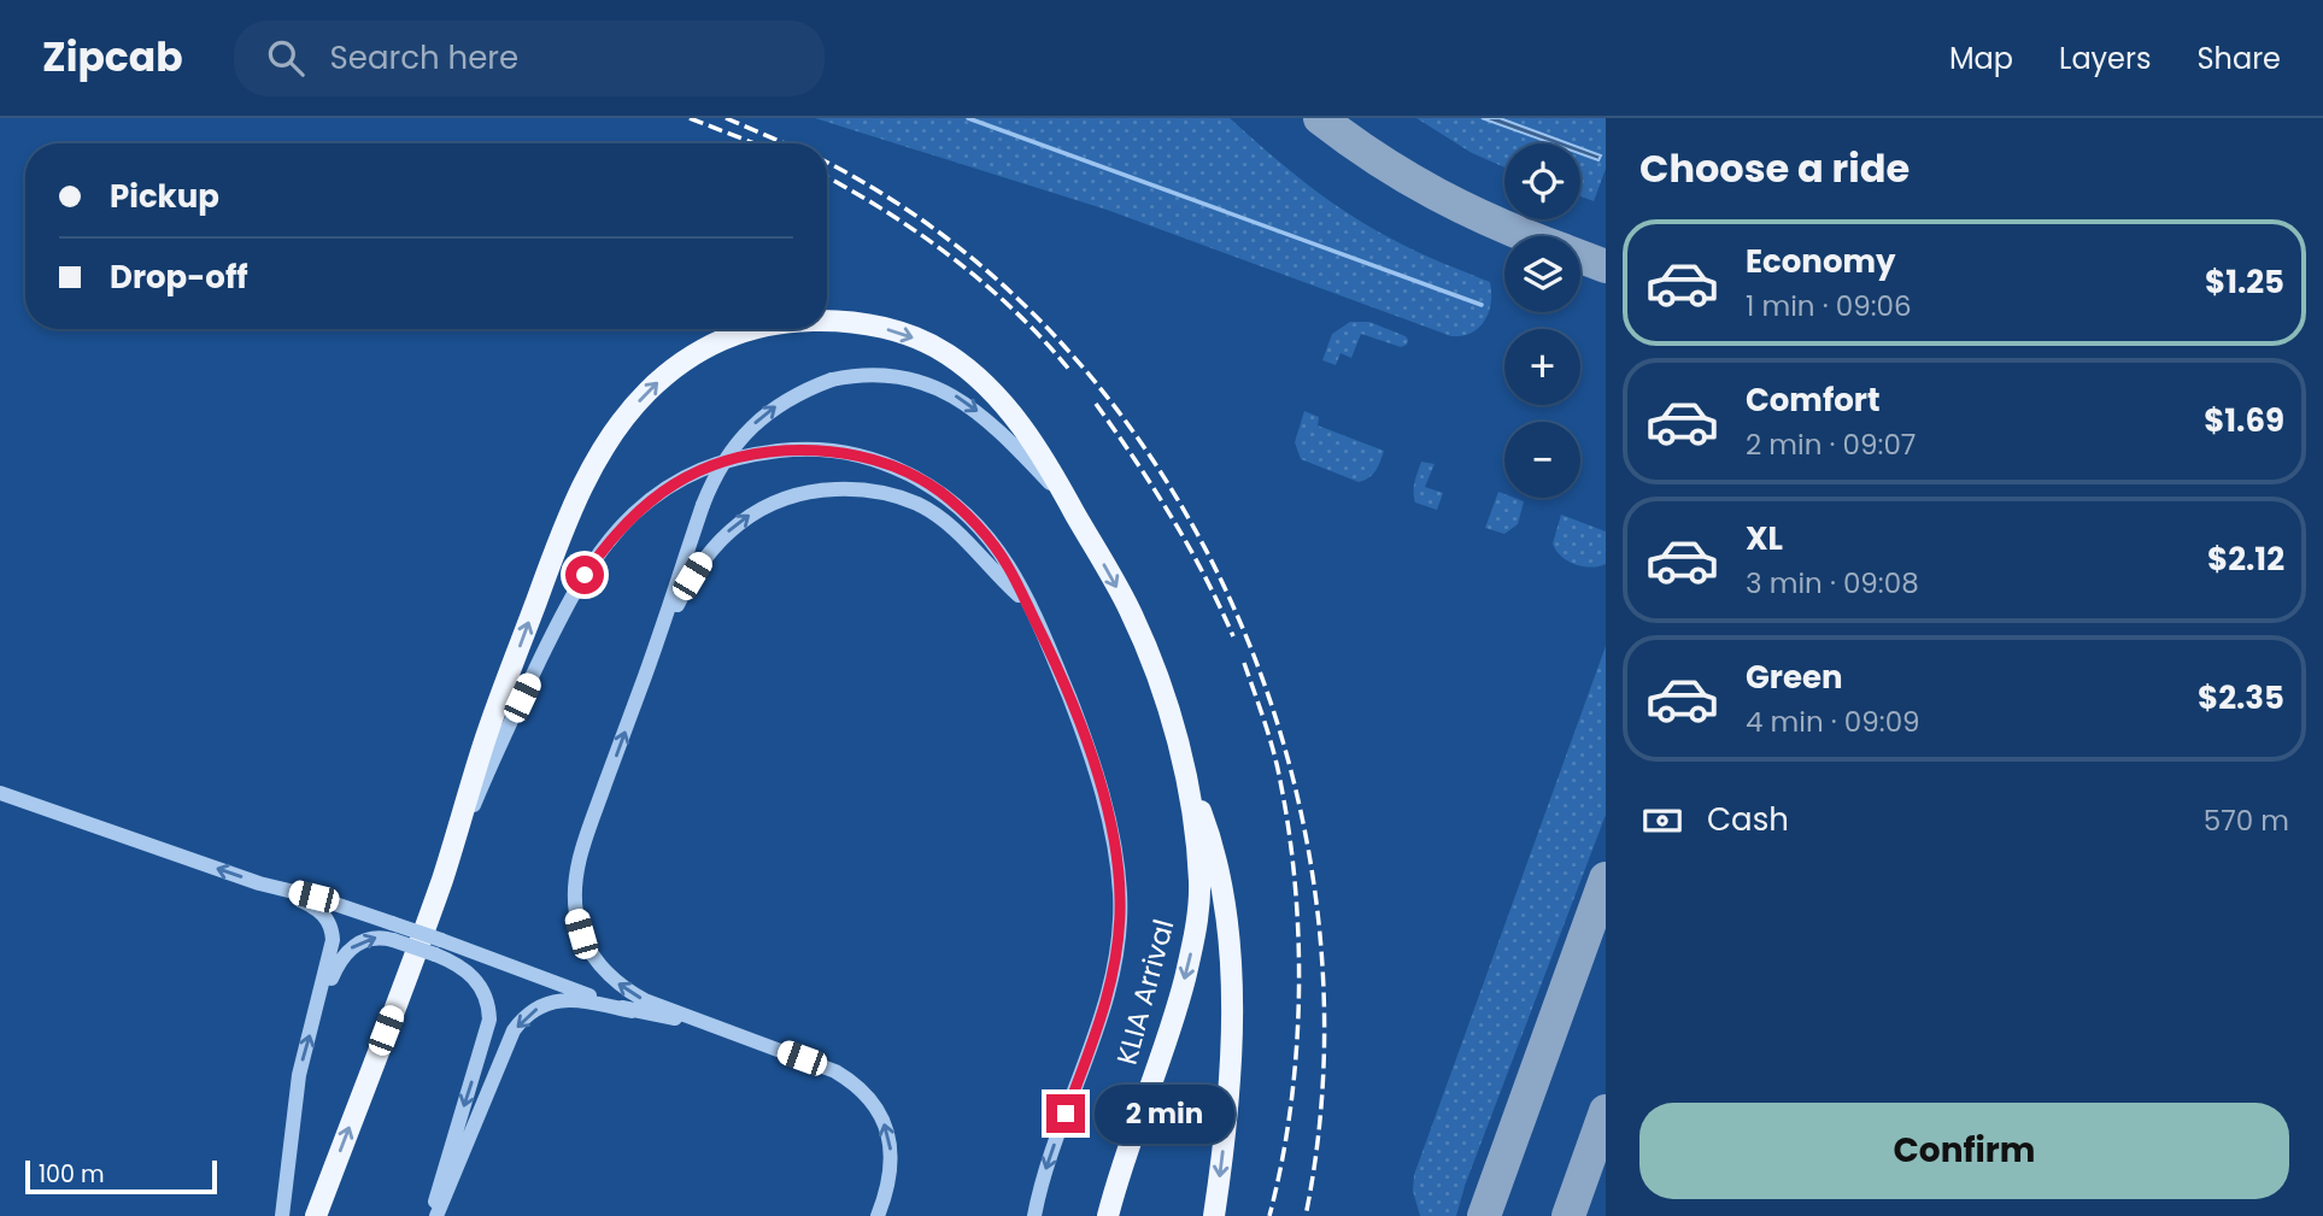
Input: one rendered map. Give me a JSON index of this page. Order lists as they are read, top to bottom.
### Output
{
  "streets": {
    "main road": ["KLIA Arrival"]
  },
  "scale_bar": "100 m",
  "page": {
    "header": "Zipcab",
    "search": "Search here",
    "nav": ["Map", "Layers", "Share"],
    "heading": "Choose a ride",
    "map_buttons": ["+", "−"],
    "banner": ["Pickup", "Drop-off"],
    "list": [
      {
        "name": "Economy",
        "note": "1 min · 09:06",
        "value": "$1.25"
      },
      {
        "name": "Comfort",
        "note": "2 min · 09:07",
        "value": "$1.69"
      },
      {
        "name": "XL",
        "note": "3 min · 09:08",
        "value": "$2.12"
      },
      {
        "name": "Green",
        "note": "4 min · 09:09",
        "value": "$2.35"
      }
    ],
    "pay": ["Cash", "570 m"],
    "bubble": "2 min",
    "buttons": "Confirm",
    "scale": "100 m"
  }
}
